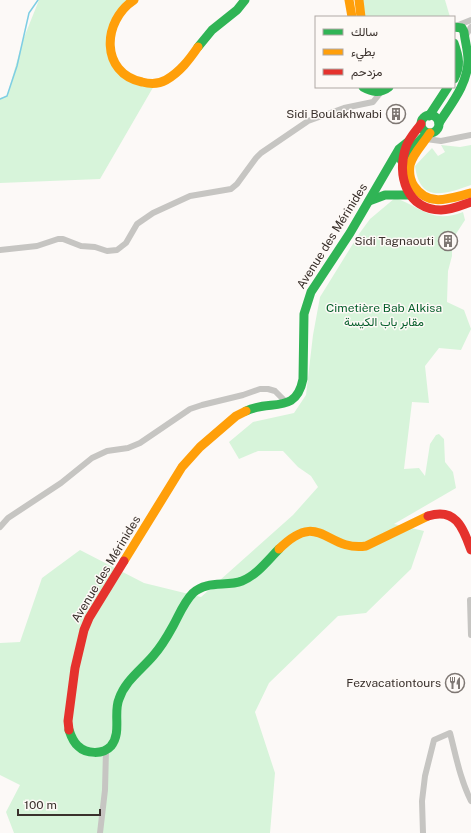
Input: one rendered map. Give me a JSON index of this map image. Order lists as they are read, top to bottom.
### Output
{
  "streets": {
    "main road": ["Avenue des Mérinides"]
  },
  "parks": ["Cimetière Bab Alkisa مقابر باب الكيسة"],
  "places": {
    "building": ["Sidi Boulakhwabi", "Sidi Tagnaouti"],
    "restaurant": ["Fezvacationtours"]
  },
  "legend": ["سالك", "بطيء", "مزدحم"],
  "scale_bar": "100 m"
}
